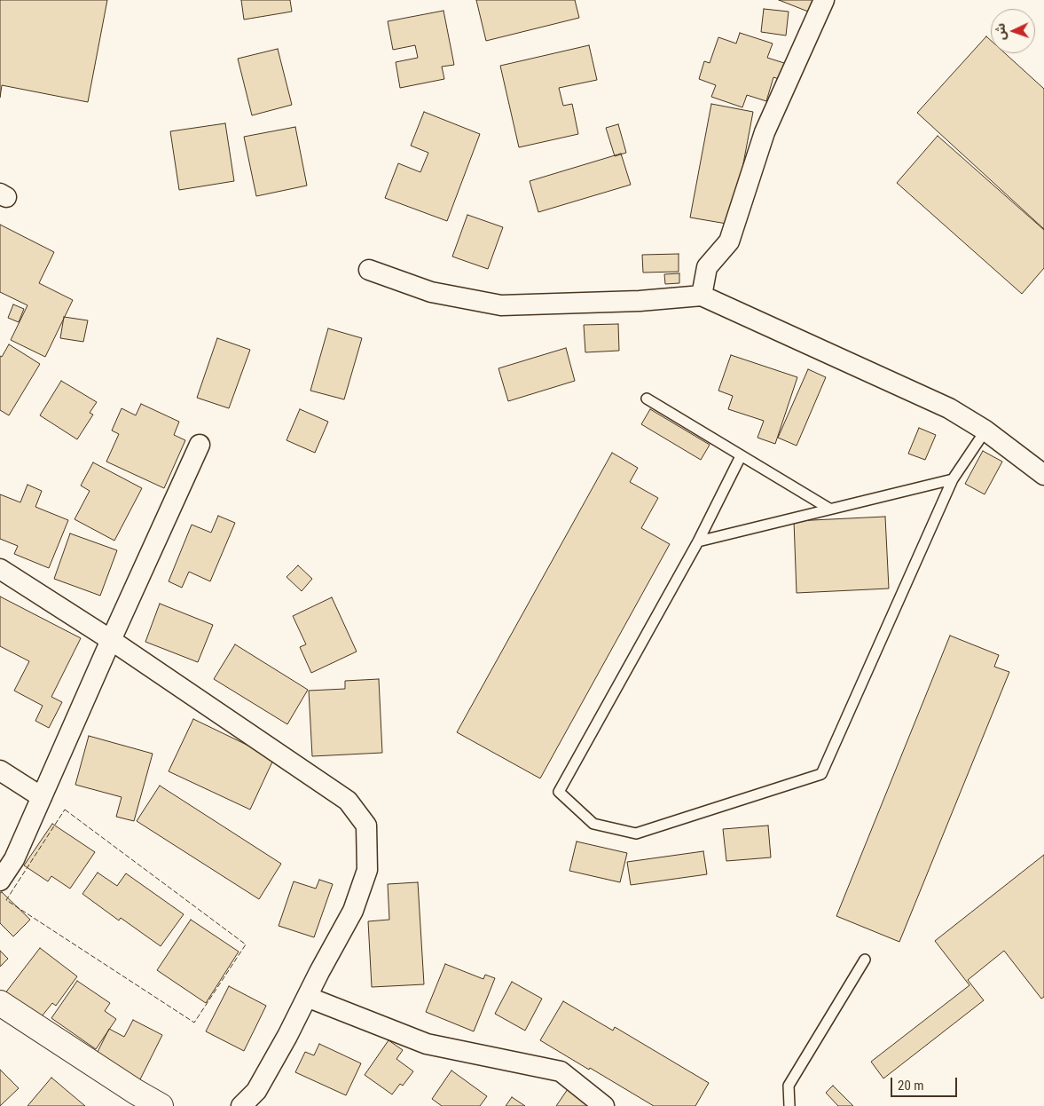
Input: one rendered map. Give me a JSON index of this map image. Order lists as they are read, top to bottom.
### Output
{
  "scale_bar": "20 m",
  "north": "left"
}
